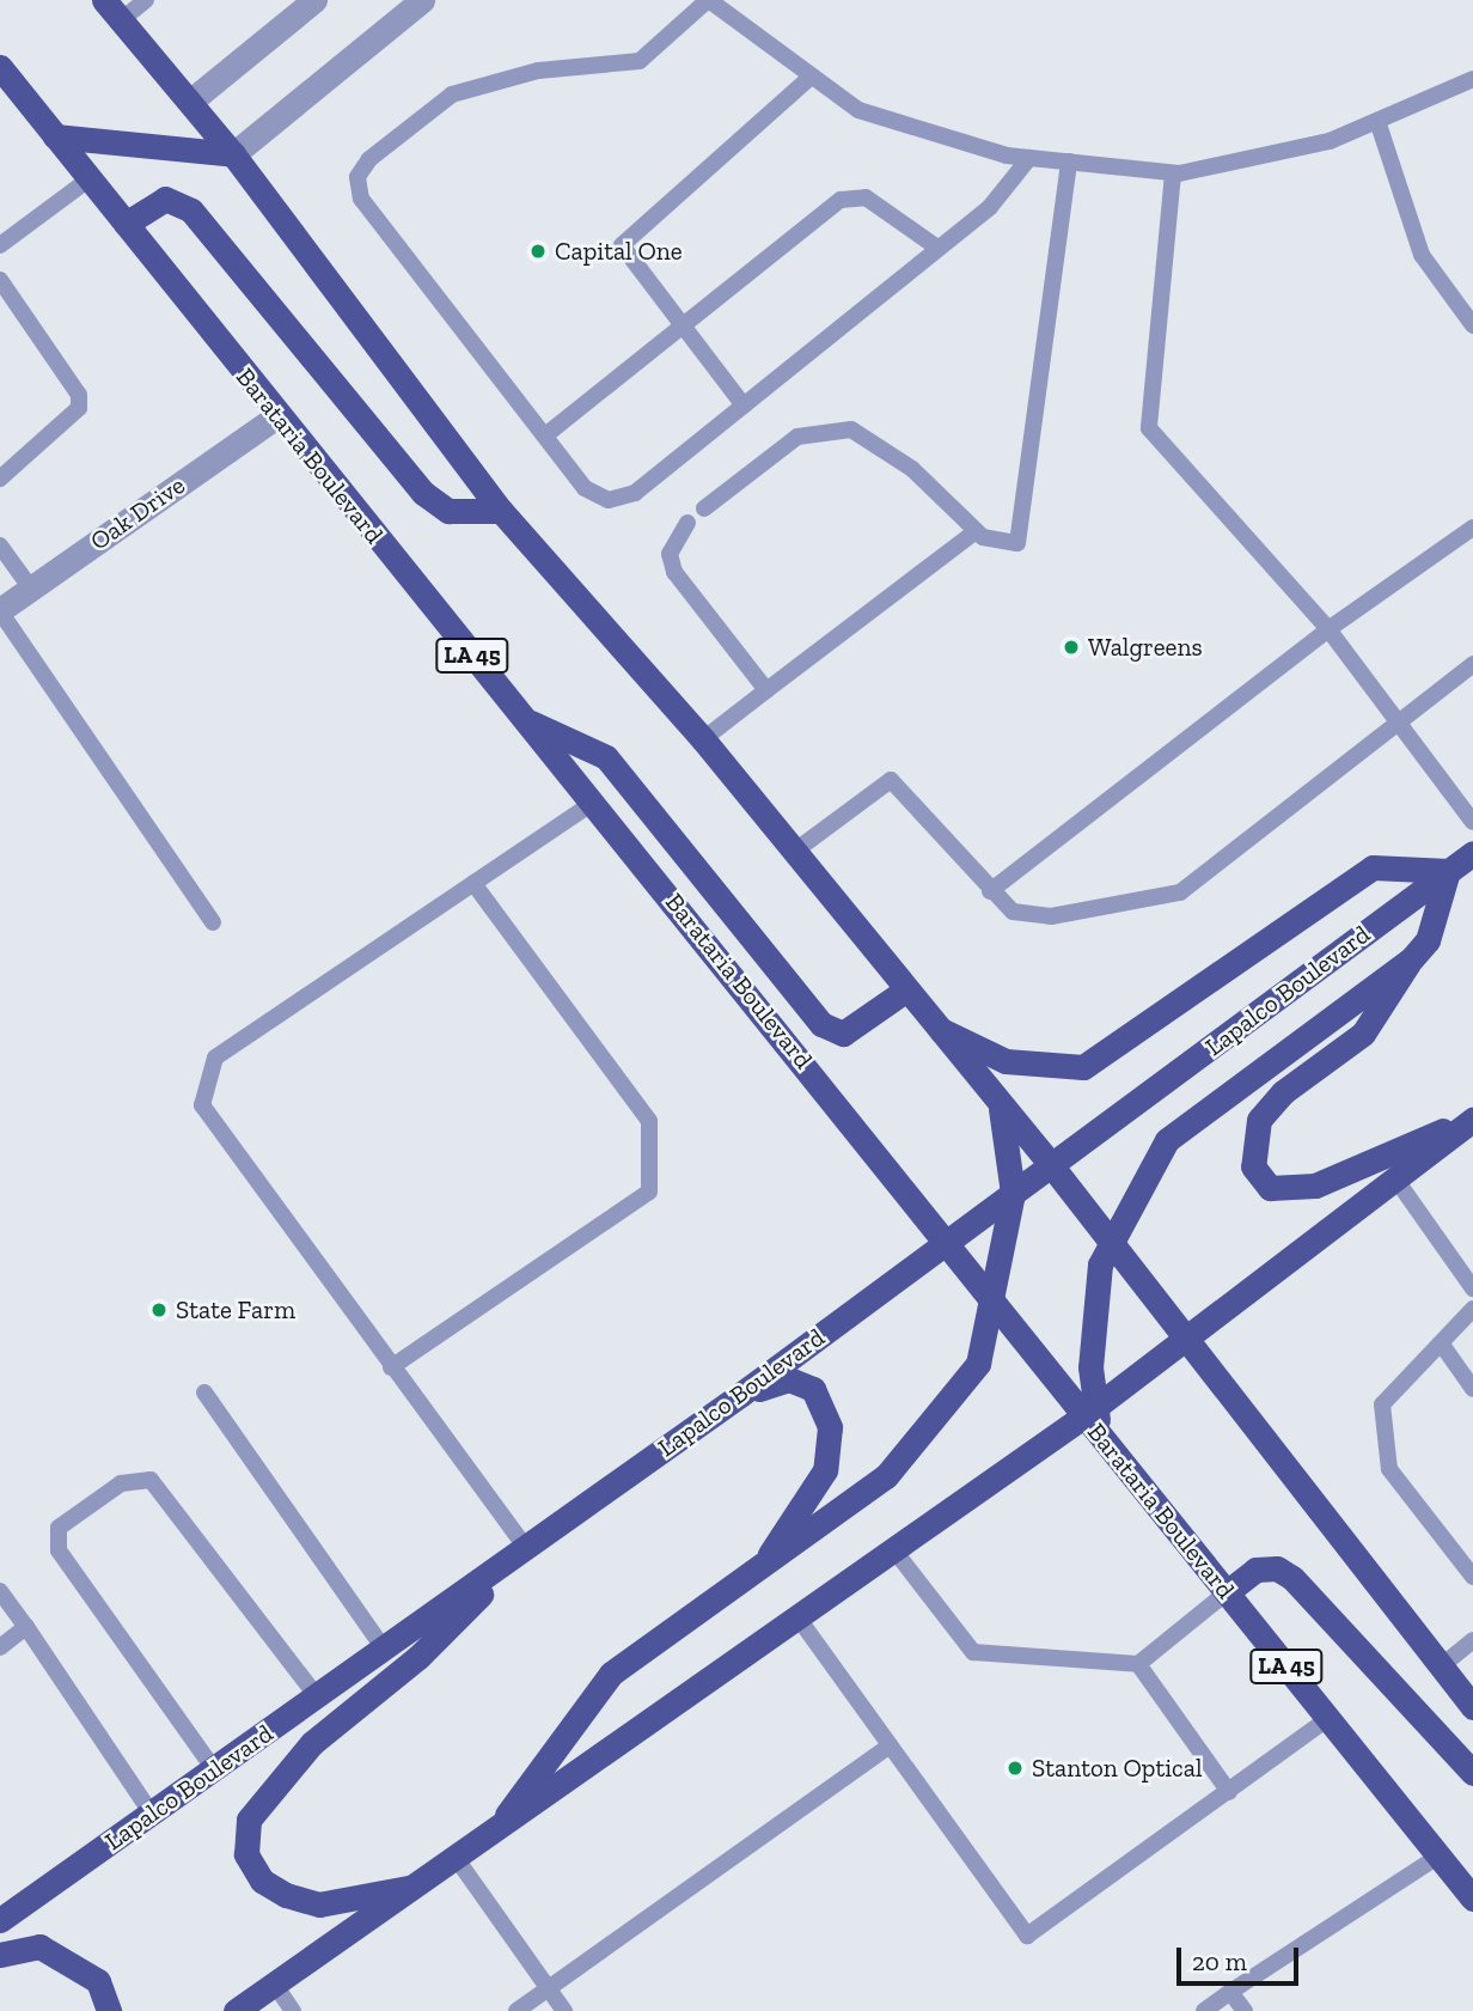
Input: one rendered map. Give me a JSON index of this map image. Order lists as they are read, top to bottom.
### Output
{
  "streets": {
    "main road": ["Barataria Boulevard", "LA 45", "Lapalco Boulevard"],
    "street": ["Oak Drive"]
  },
  "crossings": [
    ["Barataria Boulevard", "Oak Drive"],
    ["Barataria Boulevard", "Lapalco Boulevard"]
  ],
  "places": [
    "Capital One",
    "Walgreens",
    "State Farm",
    "Stanton Optical"
  ],
  "scale_bar": "20 m"
}
